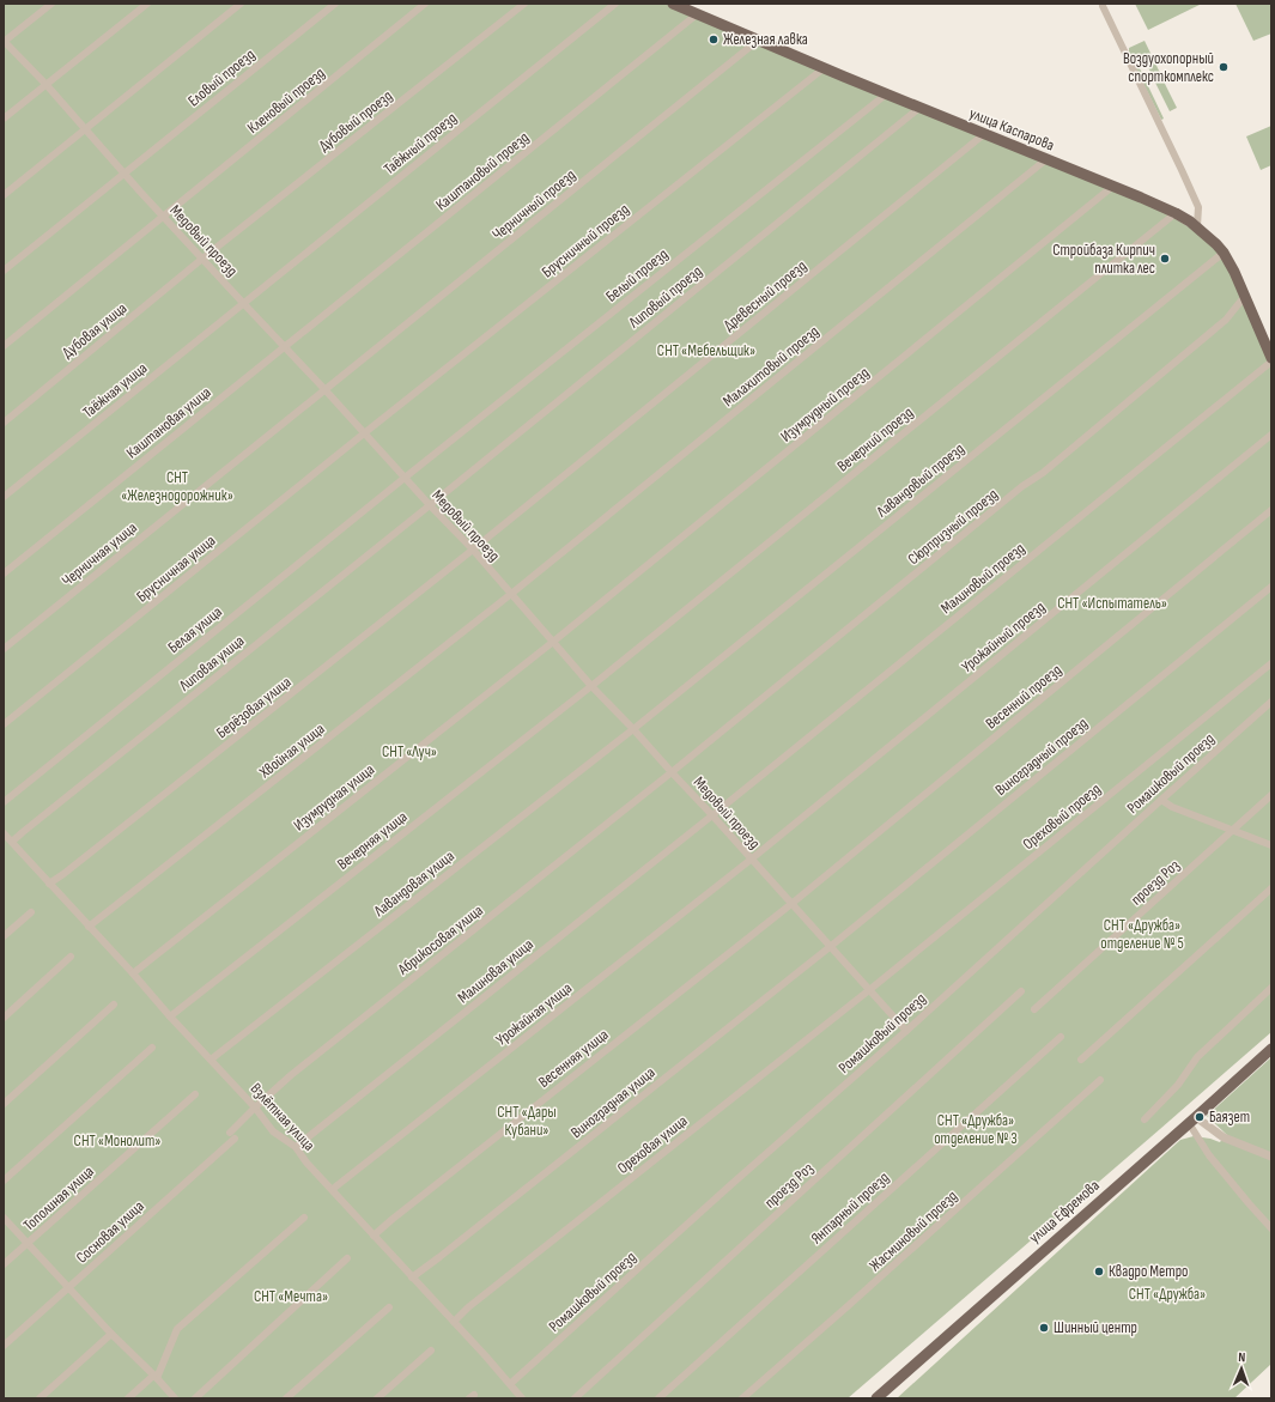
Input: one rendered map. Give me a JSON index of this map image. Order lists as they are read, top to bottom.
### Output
{
  "streets": {
    "main road": ["улица Каспарова", "улица Ефремова"],
    "street": [
      "Еловый проезд",
      "Кленовый проезд",
      "Дубовый проезд",
      "Таёжный проезд",
      "Каштановый проезд",
      "Черничный проезд",
      "Медовый проезд",
      "Брусничный проезд",
      "Белый проезд",
      "Древесный проезд",
      "Липовый проезд",
      "Дубовая улица",
      "Малахитовый проезд",
      "Таёжная улица",
      "Изумрудный проезд",
      "Каштановая улица",
      "Вечерний проезд",
      "Лавандовый проезд",
      "Сюрпризный проезд",
      "Черничная улица",
      "Брусничная улица",
      "Малиновый проезд",
      "Белая улица",
      "Урожайный проезд",
      "Липовая улица",
      "Весенний проезд",
      "Берёзовая улица",
      "Хвойная улица",
      "Виноградный проезд",
      "Ромашковый проезд",
      "Изумрудная улица",
      "Ореховый проезд",
      "Вечерняя улица",
      "проезд Роз",
      "Лавандовая улица",
      "Абрикосовая улица",
      "Малиновая улица",
      "Урожайная улица",
      "Весенняя улица",
      "Виноградная улица",
      "Взлётная улица",
      "Ореховая улица",
      "Тополиная улица",
      "Янтарный проезд",
      "Жасминовый проезд",
      "Сосновая улица"
    ]
  },
  "crossings": [
    ["Еловый проезд", "Медовый проезд"],
    ["Кленовый проезд", "Медовый проезд"],
    ["Дубовый проезд", "Медовый проезд"],
    ["Дубовый проезд", "Дубовая улица"],
    ["улица Каспарова", "Каштановый проезд"],
    ["улица Каспарова", "Черничный проезд"],
    ["улица Каспарова", "Брусничный проезд"],
    ["улица Каспарова", "Белый проезд"],
    ["улица Каспарова", "Древесный проезд"],
    ["улица Каспарова", "Липовый проезд"],
    ["улица Каспарова", "Малахитовый проезд"],
    ["улица Каспарова", "Изумрудный проезд"],
    ["улица Каспарова", "Вечерний проезд"],
    ["улица Каспарова", "Лавандовый проезд"],
    ["улица Каспарова", "Сюрпризный проезд"],
    ["Таёжный проезд", "Медовый проезд"],
    ["Таёжный проезд", "Таёжная улица"],
    ["Каштановый проезд", "Медовый проезд"],
    ["Каштановый проезд", "Каштановая улица"],
    ["Черничный проезд", "Медовый проезд"],
    ["Черничный проезд", "Черничная улица"],
    ["Медовый проезд", "Брусничный проезд"],
    ["Медовый проезд", "Белый проезд"],
    ["Медовый проезд", "Древесный проезд"],
    ["Медовый проезд", "Липовый проезд"],
    ["Медовый проезд", "Дубовая улица"],
    ["Медовый проезд", "Малахитовый проезд"],
    ["Медовый проезд", "Таёжная улица"],
    ["Медовый проезд", "Изумрудный проезд"],
    ["Медовый проезд", "Каштановая улица"],
    ["Медовый проезд", "Вечерний проезд"],
    ["Медовый проезд", "Лавандовый проезд"],
    ["Медовый проезд", "Сюрпризный проезд"],
    ["Медовый проезд", "Черничная улица"],
    ["Медовый проезд", "Брусничная улица"],
    ["Медовый проезд", "Малиновый проезд"],
    ["Медовый проезд", "Белая улица"],
    ["Медовый проезд", "Урожайный проезд"],
    ["Медовый проезд", "Липовая улица"],
    ["Медовый проезд", "Весенний проезд"],
    ["Медовый проезд", "Берёзовая улица"],
    ["Медовый проезд", "Хвойная улица"],
    ["Медовый проезд", "Виноградный проезд"],
    ["Медовый проезд", "Ромашковый проезд"],
    ["Медовый проезд", "Изумрудная улица"],
    ["Медовый проезд", "Ореховый проезд"],
    ["Медовый проезд", "Вечерняя улица"],
    ["Медовый проезд", "Лавандовая улица"],
    ["Медовый проезд", "Абрикосовая улица"],
    ["Медовый проезд", "Малиновая улица"],
    ["Медовый проезд", "Урожайная улица"],
    ["Медовый проезд", "Весенняя улица"],
    ["Медовый проезд", "Виноградная улица"],
    ["Медовый проезд", "Ореховая улица"],
    ["Брусничный проезд", "Брусничная улица"],
    ["Белый проезд", "Белая улица"],
    ["Древесный проезд", "Берёзовая улица"],
    ["Липовый проезд", "Липовая улица"],
    ["Малахитовый проезд", "Хвойная улица"],
    ["Изумрудный проезд", "Изумрудная улица"],
    ["Вечерний проезд", "Вечерняя улица"],
    ["Лавандовый проезд", "Лавандовая улица"],
    ["Сюрпризный проезд", "Абрикосовая улица"],
    ["Малиновый проезд", "Малиновая улица"],
    ["Урожайный проезд", "Урожайная улица"],
    ["Липовая улица", "Взлётная улица"],
    ["Весенний проезд", "Весенняя улица"],
    ["Берёзовая улица", "Взлётная улица"],
    ["Хвойная улица", "Взлётная улица"],
    ["Виноградный проезд", "Виноградная улица"],
    ["Ромашковый проезд", "Взлётная улица"],
    ["Изумрудная улица", "Взлётная улица"],
    ["Ореховый проезд", "Ореховая улица"],
    ["Вечерняя улица", "Взлётная улица"],
    ["Лавандовая улица", "Взлётная улица"],
    ["Абрикосовая улица", "Взлётная улица"],
    ["Абрикосовая улица", "Сосновая улица"],
    ["Малиновая улица", "Взлётная улица"],
    ["Урожайная улица", "Взлётная улица"],
    ["Весенняя улица", "Взлётная улица"],
    ["Виноградная улица", "Взлётная улица"],
    ["Взлётная улица", "Ореховая улица"]
  ],
  "parks": [
    "СНТ «Мебельщик»",
    "СНТ «Железнодорожник»",
    "СНТ «Испытатель»",
    "СНТ «Луч»",
    "СНТ «Дружба» отделение № 5",
    "СНТ «Дары Кубани»",
    "СНТ «Дружба» отделение № 3",
    "СНТ «Монолит»",
    "СНТ «Дружба»",
    "СНТ «Мечта»"
  ],
  "places": [
    "Железная лавка",
    "Воздуохопорный спорткомплекс",
    "Стройбаза Кирпич плитка лес",
    "Баязет",
    "Квадро Метро",
    "Шинный центр"
  ],
  "north": "top"
}
